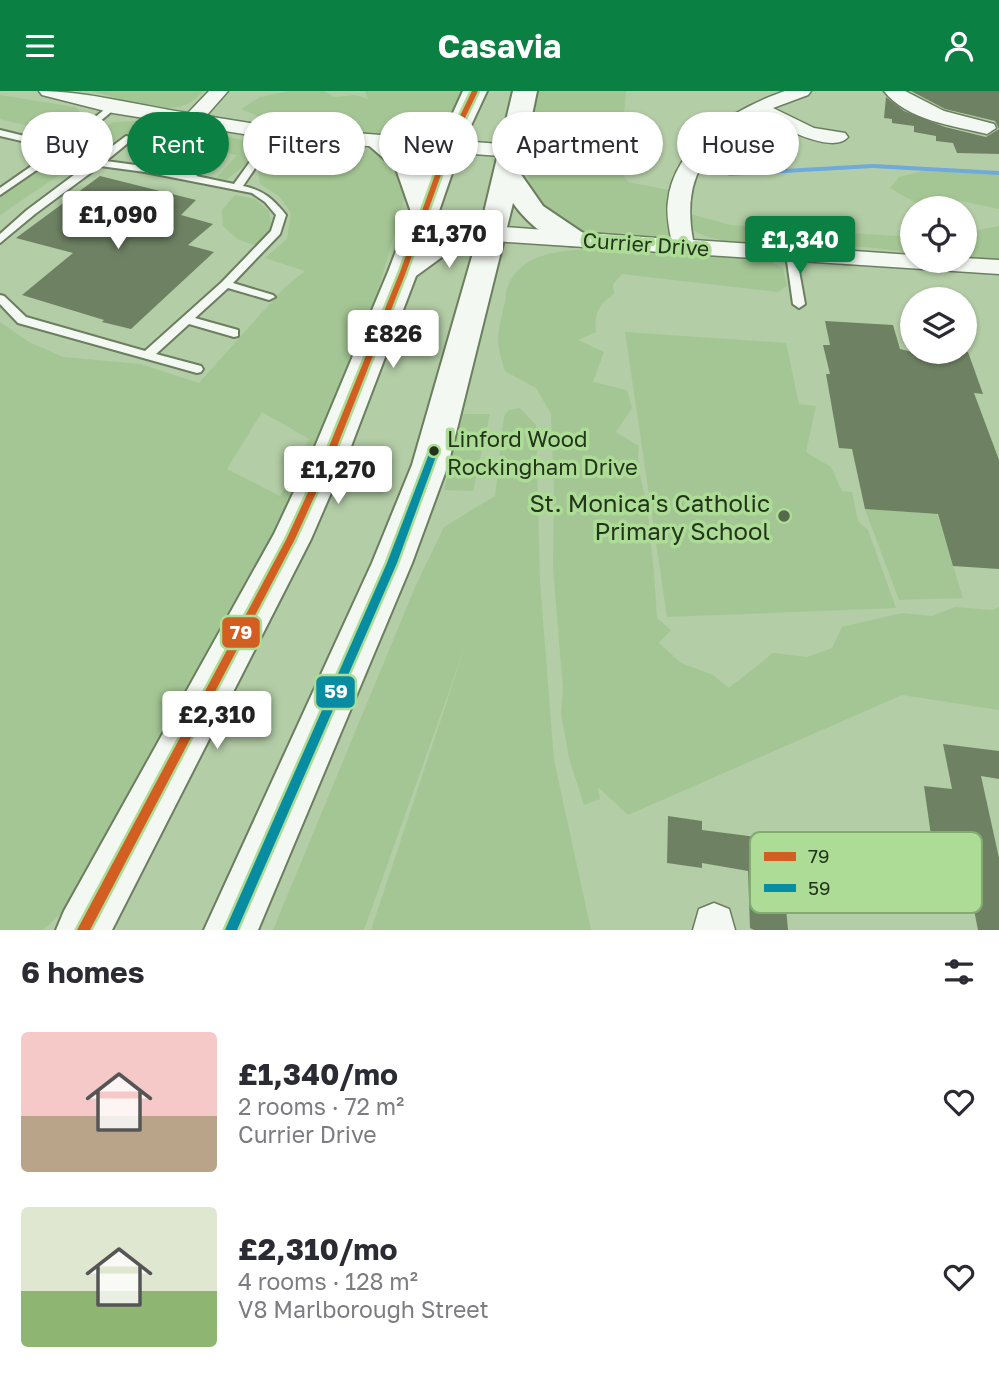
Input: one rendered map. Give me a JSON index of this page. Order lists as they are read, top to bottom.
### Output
{
  "streets": {
    "street": ["Currier Drive"]
  },
  "places": ["Linford Wood Rockingham Drive", "St. Monica's Catholic Primary School"],
  "lines": ["transit line 79", "transit line 59"],
  "legend": ["79", "59"],
  "page": {
    "header": "Casavia",
    "chip": [
      "Buy",
      "Rent",
      "Filters",
      "New",
      "Apartment",
      "House"
    ],
    "price": [
      "£1,090",
      "£1,370",
      "£1,340",
      "£826",
      "£1,270",
      "£2,310"
    ],
    "heading": "6 homes",
    "list": [
      {
        "name": "£1,340/mo",
        "note": "2 rooms · 72 m² · Currier Drive"
      },
      {
        "name": "£2,310/mo",
        "note": "4 rooms · 128 m² · V8 Marlborough Street"
      }
    ]
  }
}
